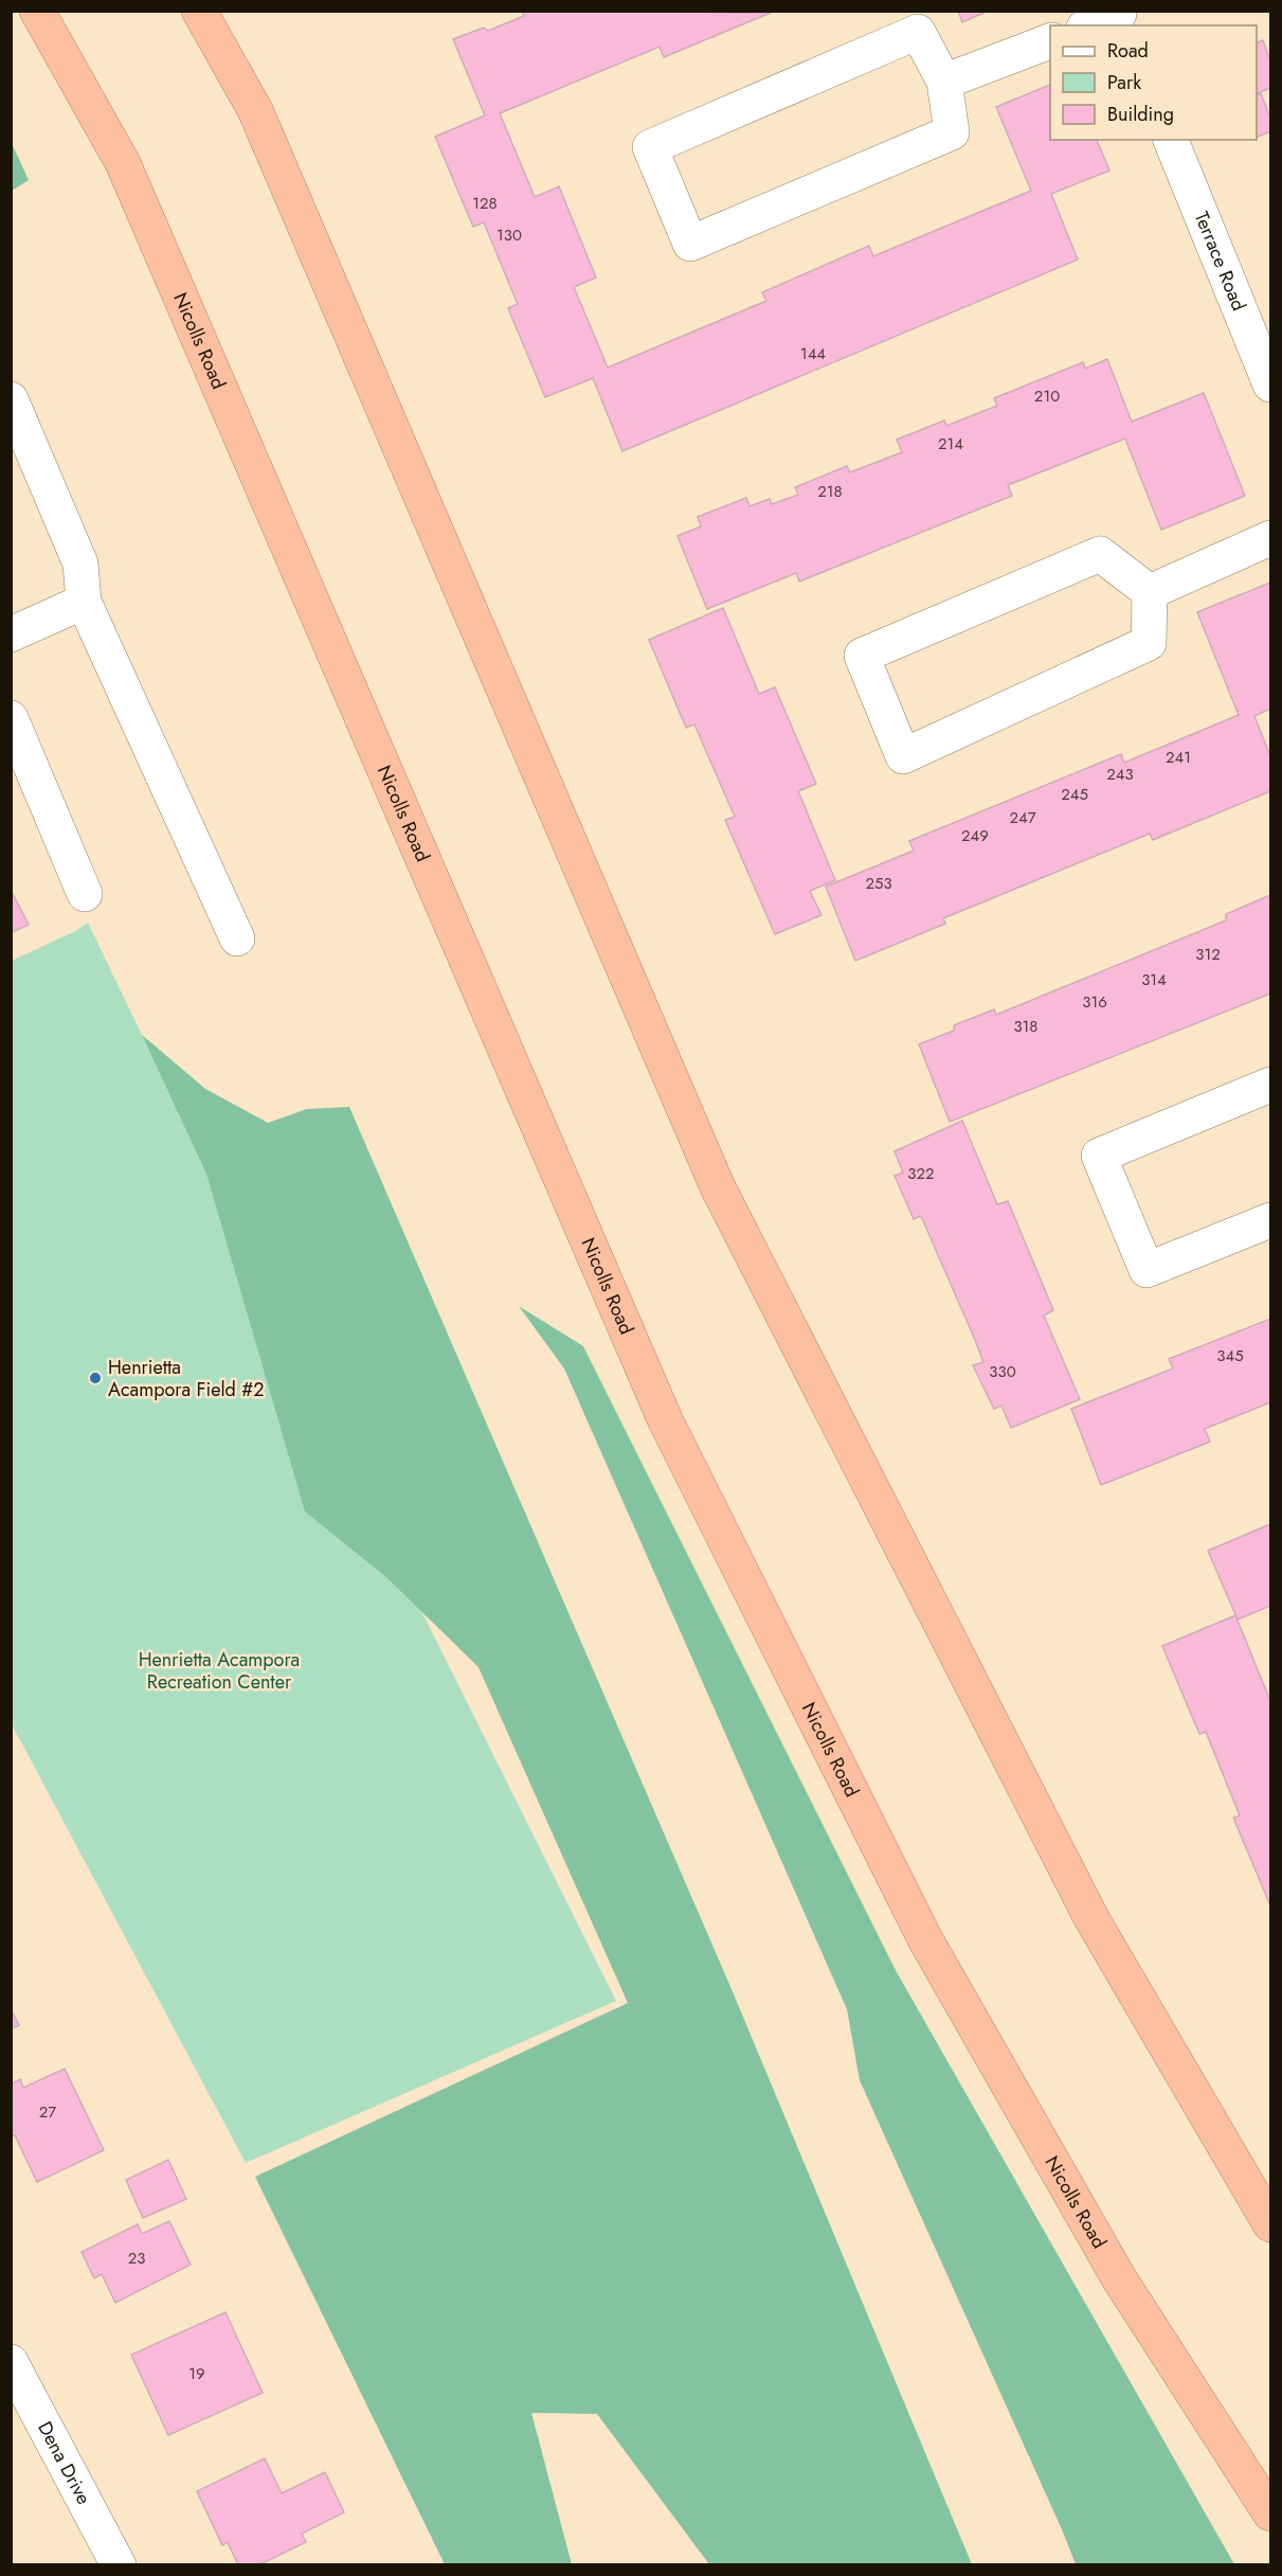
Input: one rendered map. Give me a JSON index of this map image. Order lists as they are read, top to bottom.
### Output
{
  "streets": {
    "highway": ["Nicolls Road"],
    "street": ["Terrace Road", "Dena Drive"]
  },
  "parks": ["Henrietta Acampora Recreation Center"],
  "places": ["Henrietta Acampora Field #2"],
  "house_numbers": [
    "128",
    "130",
    "144",
    "210",
    "214",
    "218",
    "241",
    "243",
    "245",
    "247",
    "249",
    "253",
    "312",
    "314",
    "316",
    "318",
    "322",
    "345",
    "330",
    "27",
    "23",
    "19"
  ],
  "legend": ["Road", "Park", "Building"]
}
